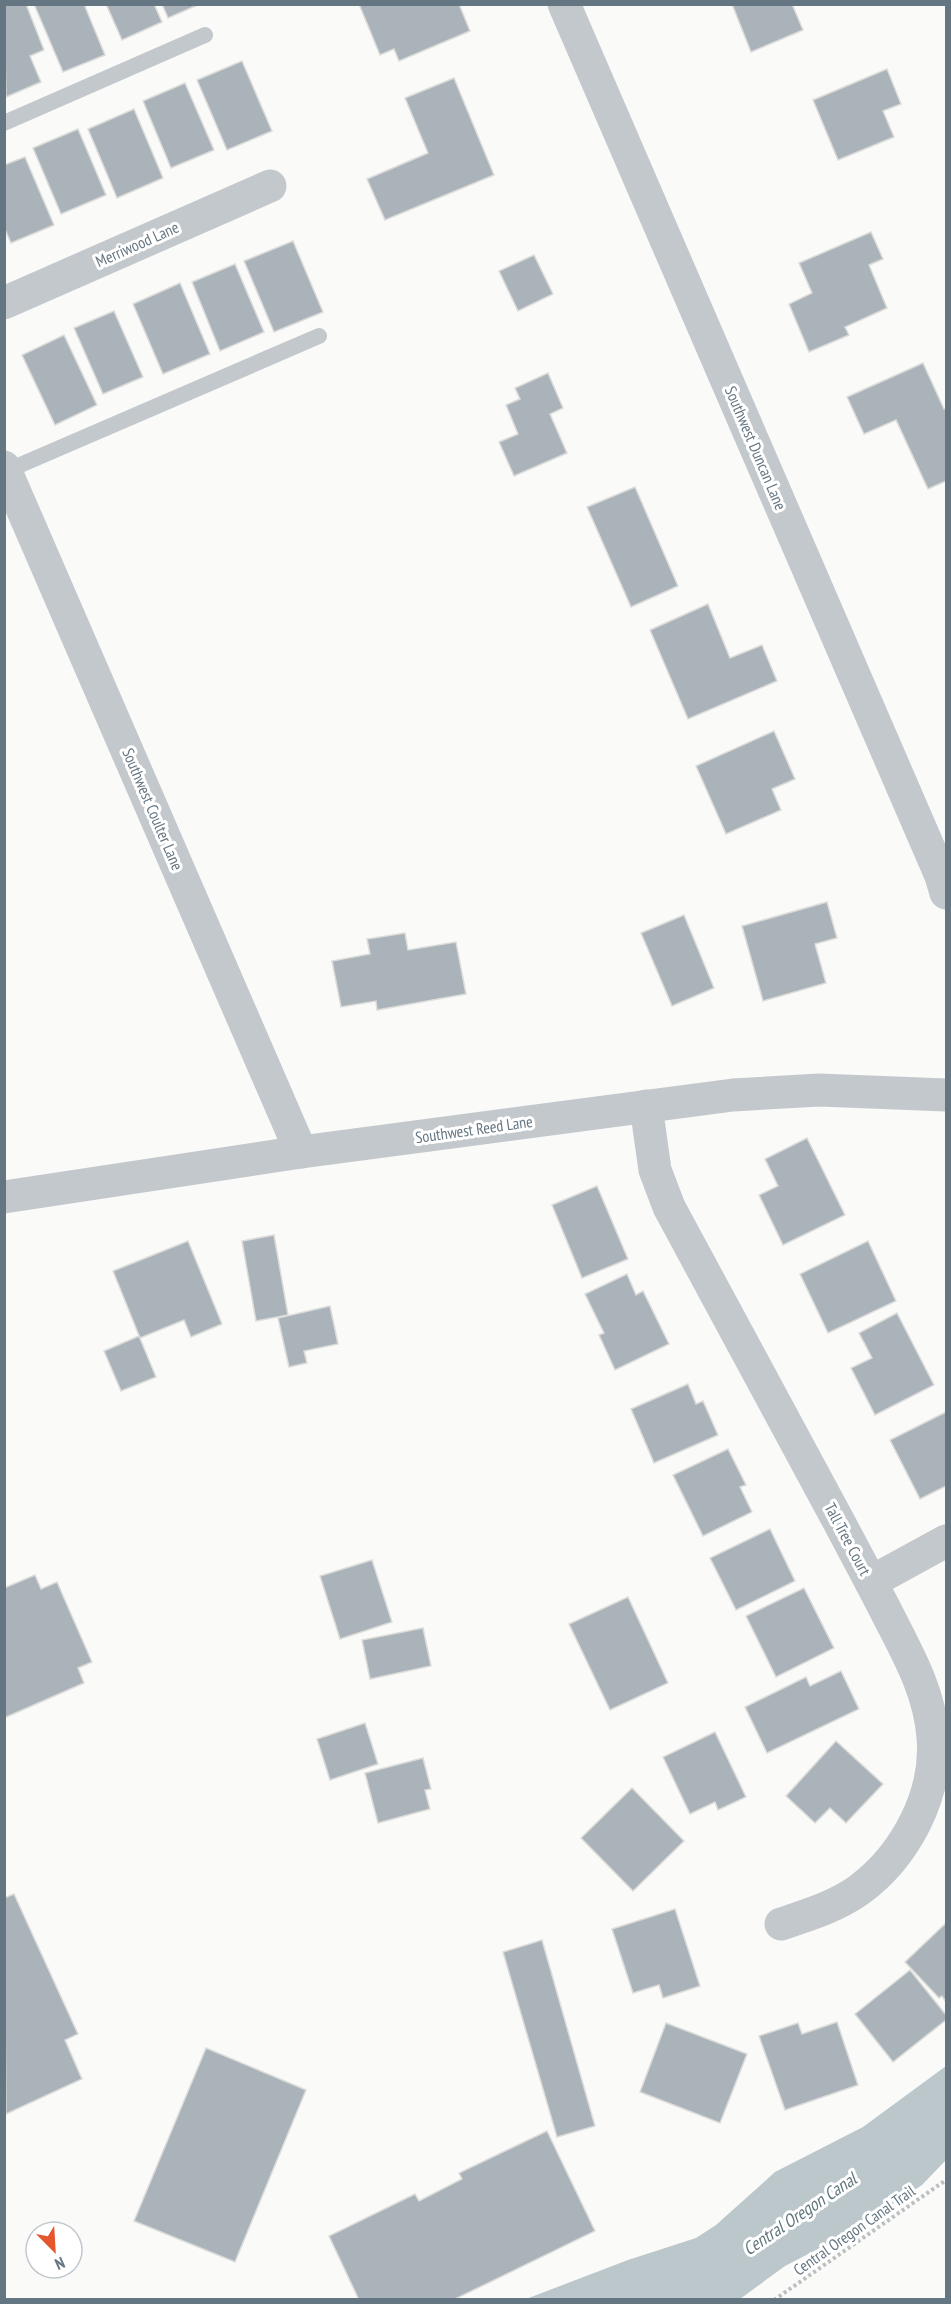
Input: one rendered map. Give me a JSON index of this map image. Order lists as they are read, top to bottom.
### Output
{
  "streets": {
    "street": [
      "Merriwood Lane",
      "Southwest Duncan Lane",
      "Southwest Coulter Lane",
      "Southwest Reed Lane",
      "Tall Tree Court"
    ],
    "path": ["Central Oregon Canal Trail"]
  },
  "crossings": [
    ["Southwest Coulter Lane", "Southwest Reed Lane"],
    ["Southwest Reed Lane", "Tall Tree Court"]
  ],
  "water": ["Central Oregon Canal"],
  "north": "bottom right"
}
